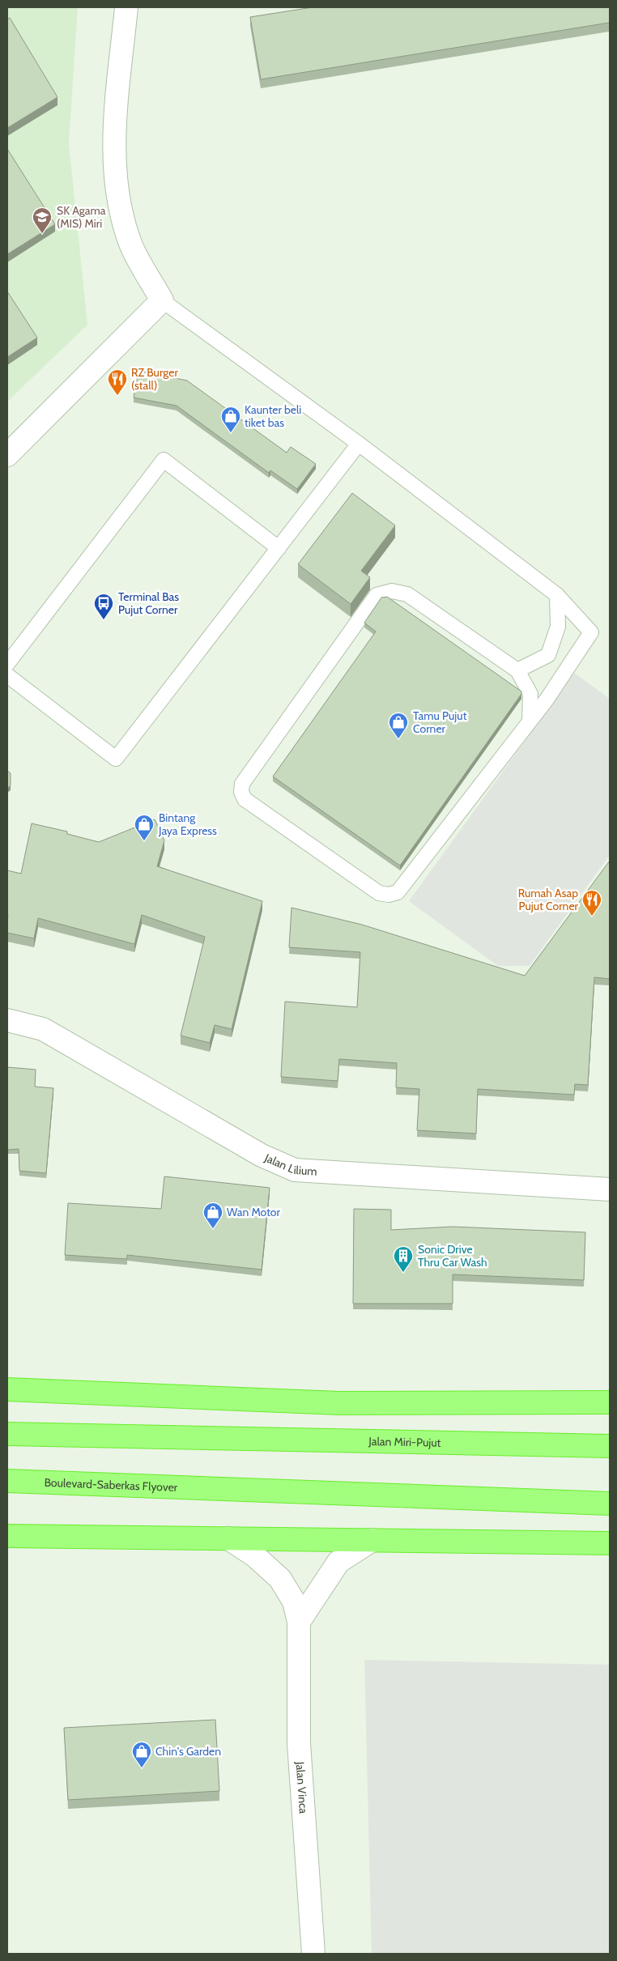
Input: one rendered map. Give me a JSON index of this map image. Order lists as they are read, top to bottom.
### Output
{
  "streets": {
    "highway": ["Jalan Miri-Pujut", "Boulevard-Saberkas Flyover"],
    "street": ["Jalan Lilium", "Jalan Vinca"]
  },
  "places": {
    "school or university": ["SK Agama (MIS) Miri"],
    "restaurant": ["RZ Burger (stall)", "Rumah Asap Pujut Corner"],
    "shop": [
      "Kaunter beli tiket bas",
      "Tamu Pujut Corner",
      "Bintang Jaya Express",
      "Wan Motor",
      "Chin's Garden"
    ],
    "bus stop": ["Terminal Bas Pujut Corner"],
    "building": ["Sonic Drive Thru Car Wash"]
  }
}
